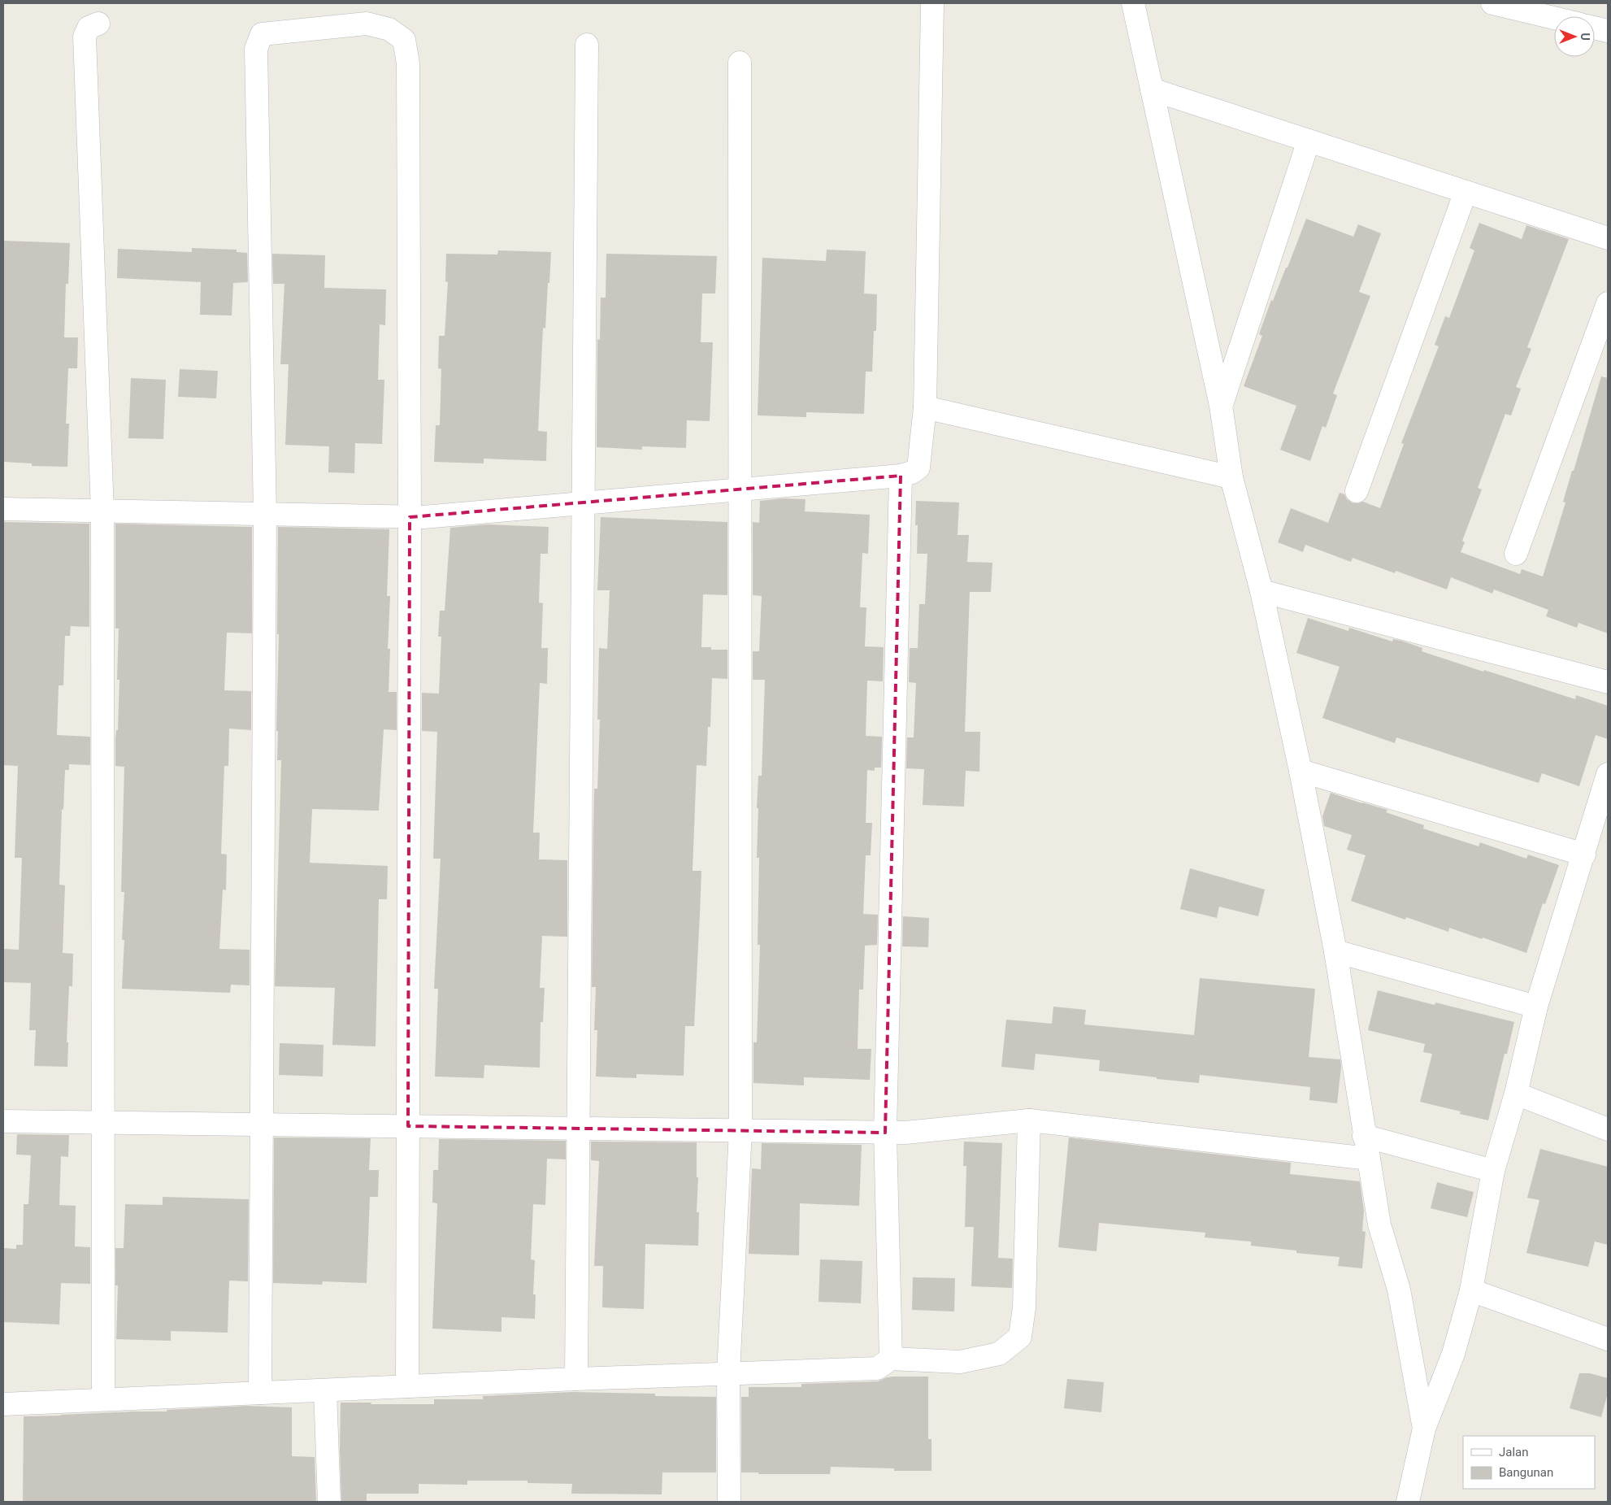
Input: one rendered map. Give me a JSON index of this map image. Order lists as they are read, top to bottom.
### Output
{
  "legend": ["Jalan", "Bangunan"],
  "north": "right"
}
